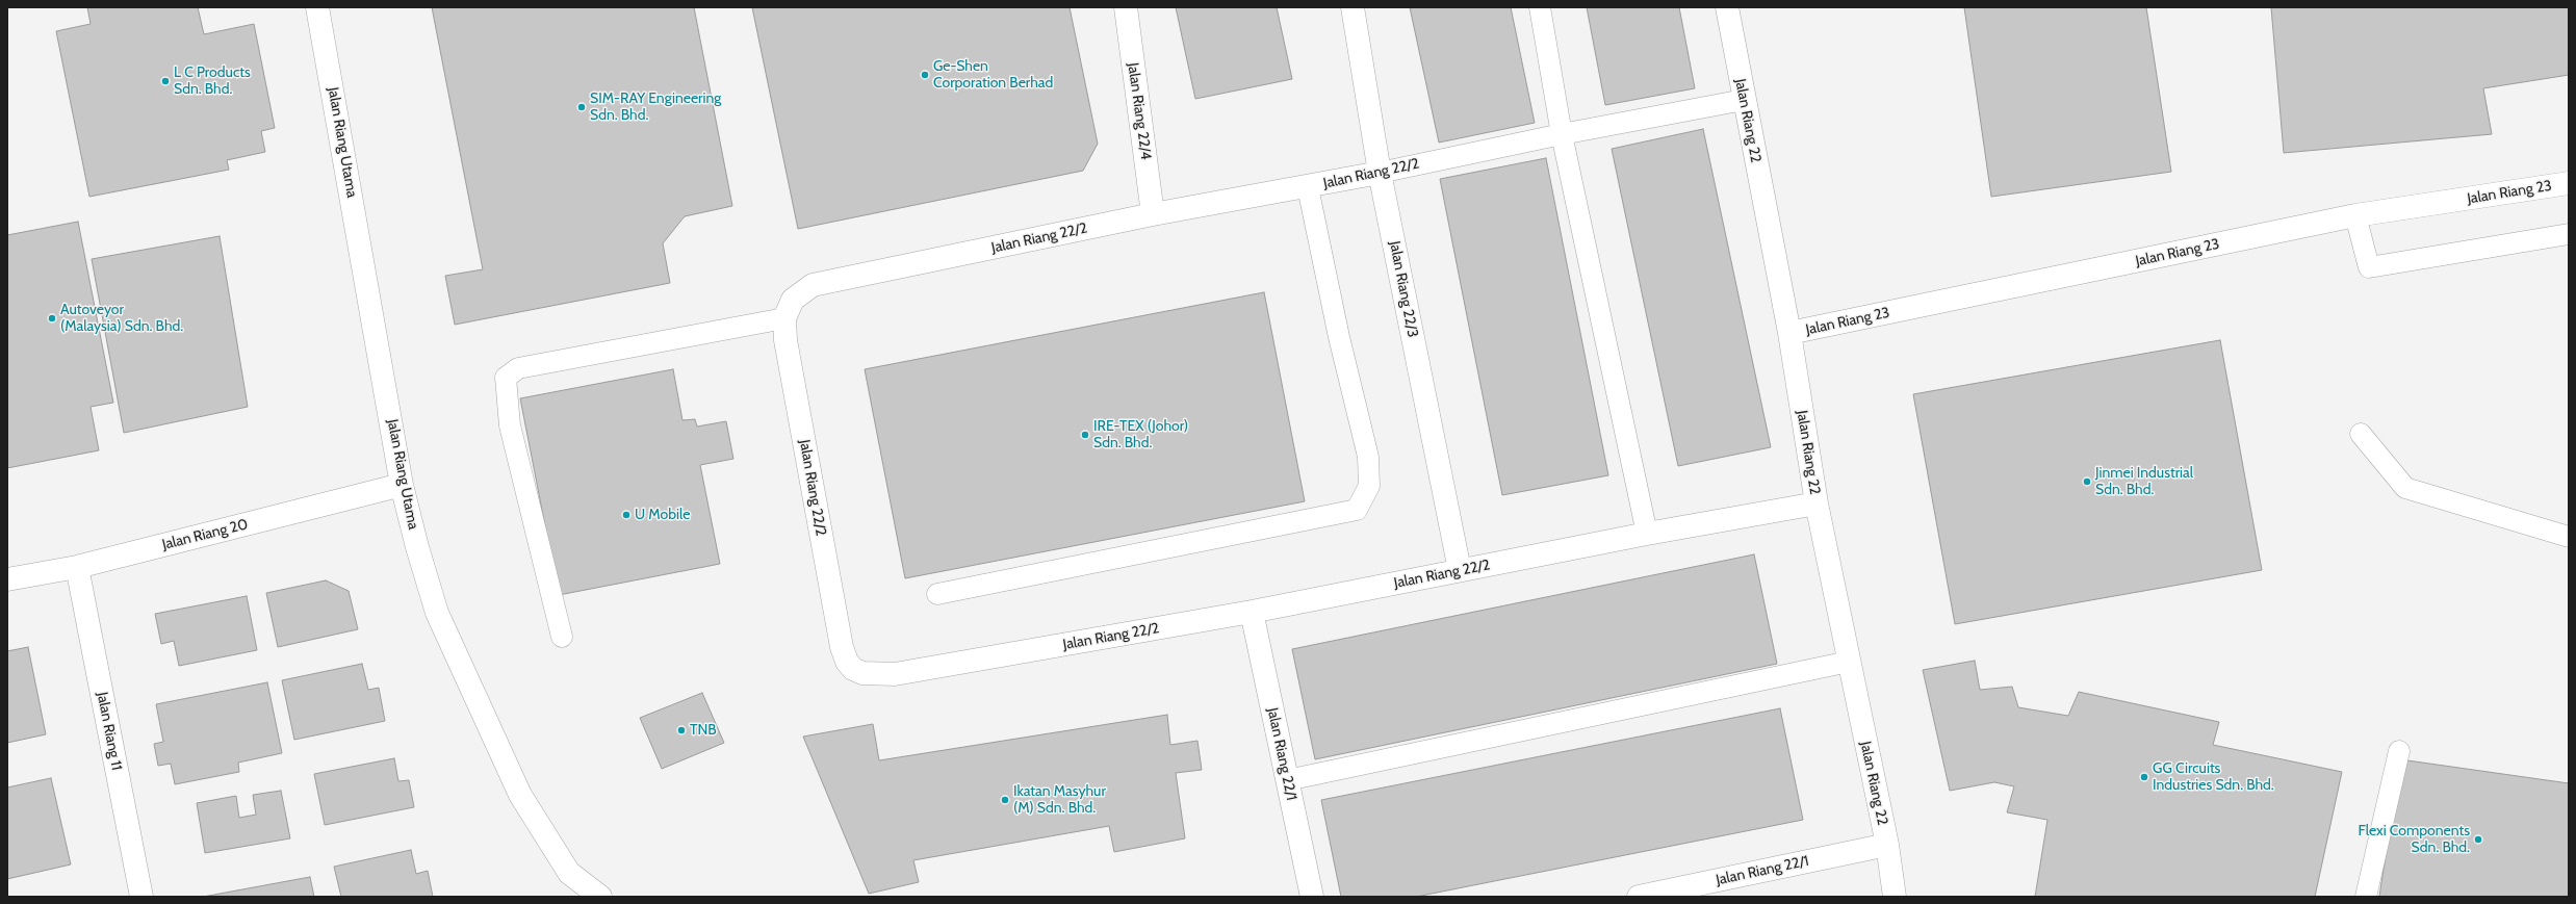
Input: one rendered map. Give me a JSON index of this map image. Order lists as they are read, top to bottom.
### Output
{
  "streets": {
    "street": [
      "Jalan Riang 22/4",
      "Jalan Riang 22",
      "Jalan Riang Utama",
      "Jalan Riang 22/2",
      "Jalan Riang 23",
      "Jalan Riang 22/3",
      "Jalan Riang 20",
      "Jalan Riang 11",
      "Jalan Riang 22/1"
    ]
  },
  "crossings": [
    ["Jalan Riang 22/4", "Jalan Riang 22/2"],
    ["Jalan Riang 22", "Jalan Riang 22/2"],
    ["Jalan Riang 22", "Jalan Riang 23"],
    ["Jalan Riang 22", "Jalan Riang 22/1"],
    ["Jalan Riang Utama", "Jalan Riang 20"],
    ["Jalan Riang 22/2", "Jalan Riang 22/3"],
    ["Jalan Riang 22/2", "Jalan Riang 22/1"],
    ["Jalan Riang 20", "Jalan Riang 11"]
  ],
  "places": [
    "Ge-Shen Corporation Berhad",
    "L C Products Sdn. Bhd.",
    "SIM-RAY Engineering Sdn. Bhd.",
    "Autoveyor (Malaysia) Sdn. Bhd.",
    "IRE-TEX (Johor) Sdn. Bhd.",
    "Jinmei Industrial Sdn. Bhd.",
    "U Mobile",
    "TNB",
    "GG Circuits Industries Sdn. Bhd.",
    "Ikatan Masyhur (M) Sdn. Bhd.",
    "Flexi Components Sdn. Bhd."
  ]
}
